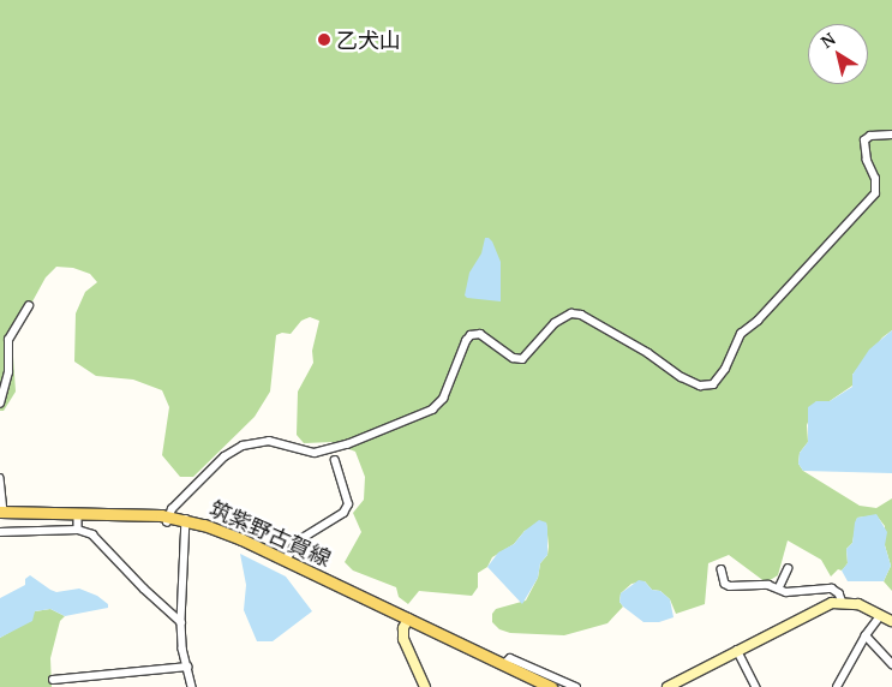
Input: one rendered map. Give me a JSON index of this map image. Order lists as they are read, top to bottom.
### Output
{
  "streets": {
    "main road": ["筑紫野古賀線"]
  },
  "places": ["乙犬山"],
  "north": "top left"
}
